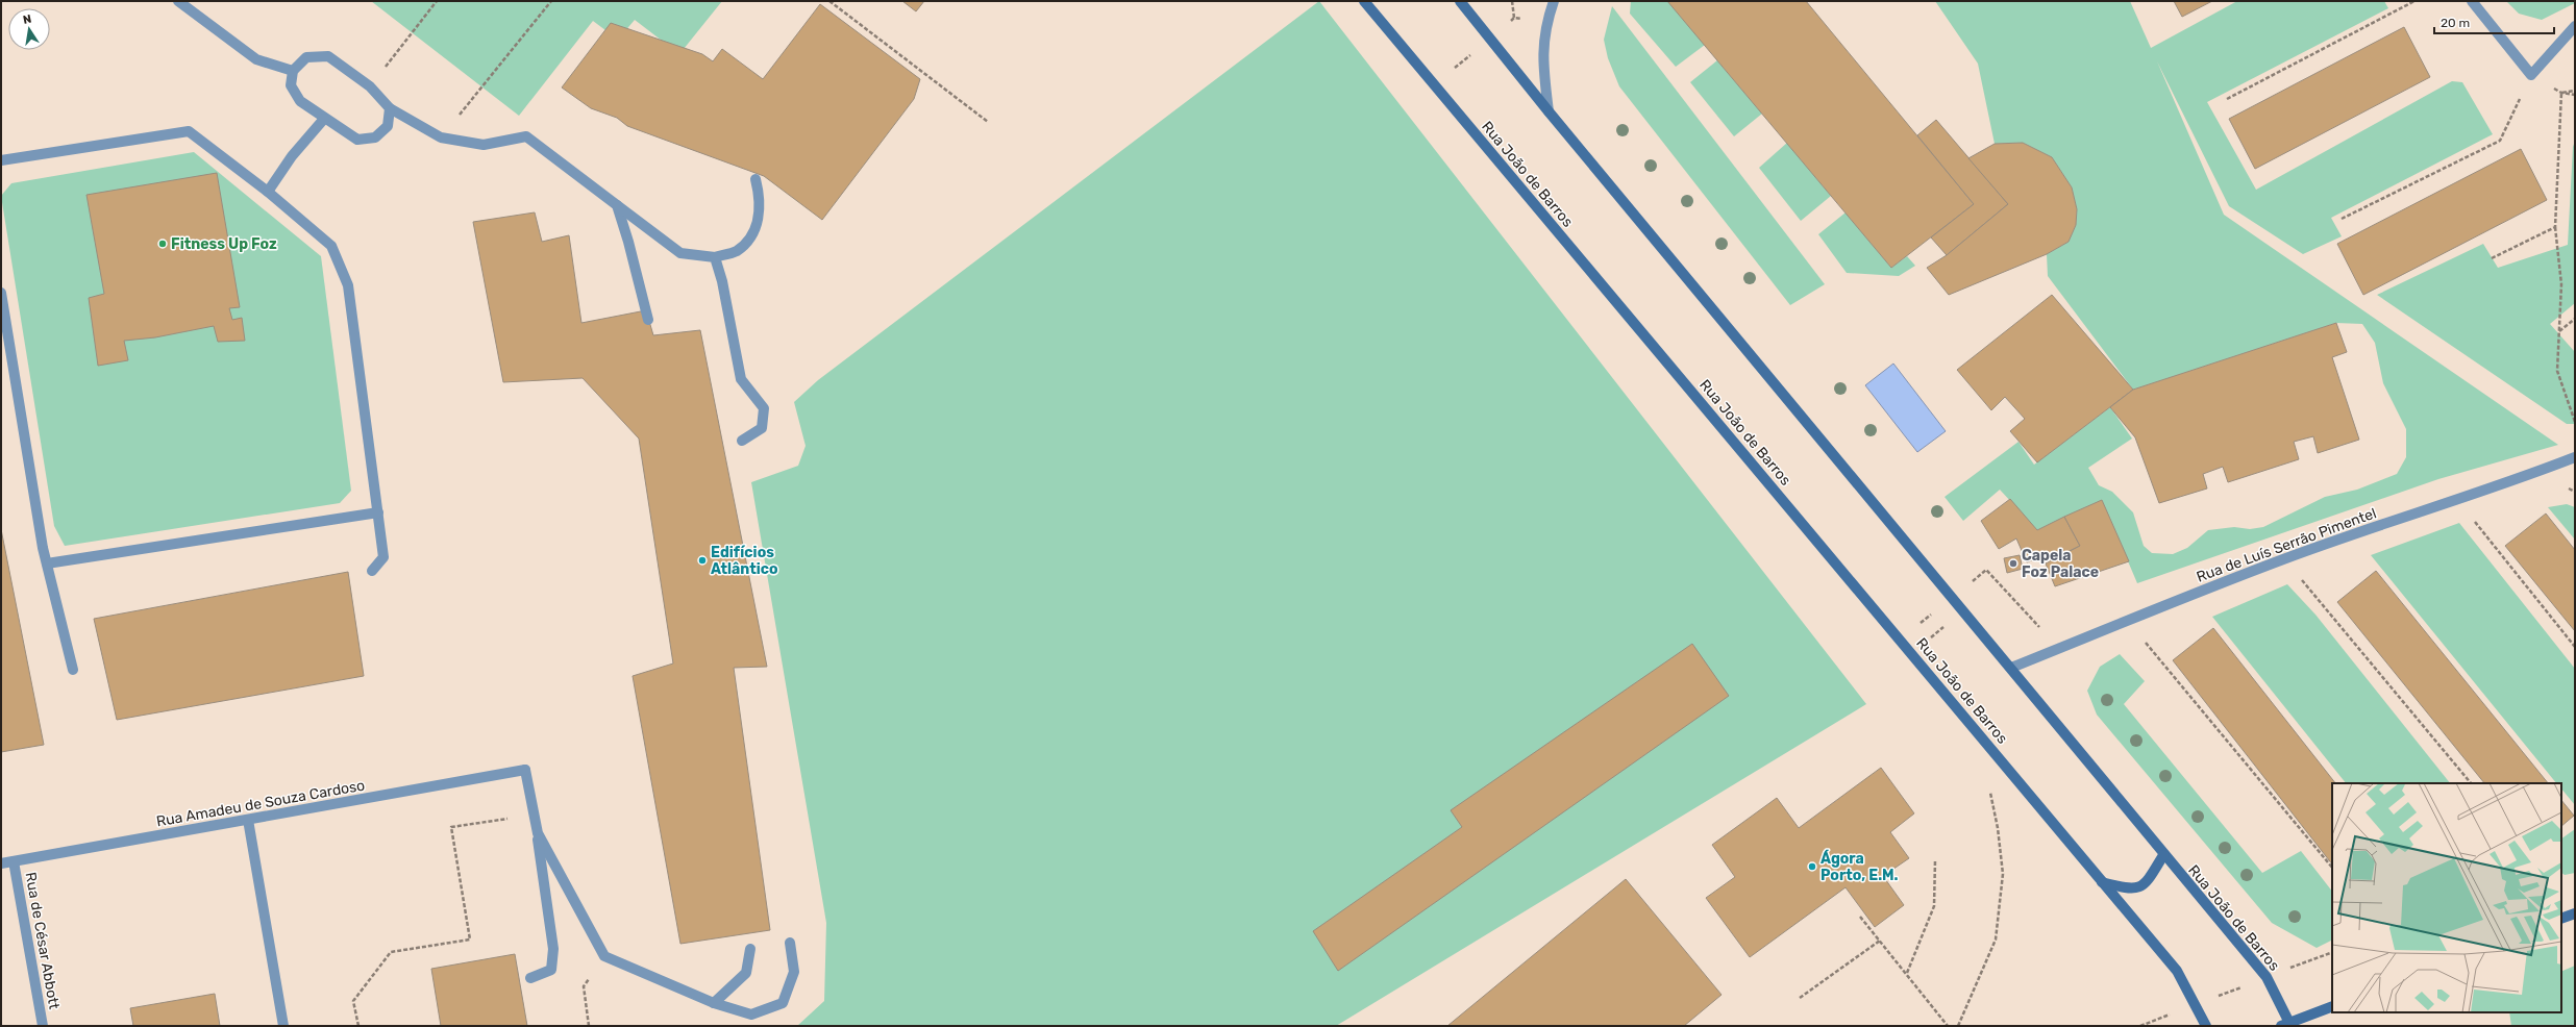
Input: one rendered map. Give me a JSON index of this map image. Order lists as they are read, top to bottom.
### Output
{
  "streets": {
    "street": [
      "Rua João de Barros",
      "Rua de Luís Serrão Pimentel",
      "Rua Amadeu de Souza Cardoso",
      "Rua de César Abbott"
    ]
  },
  "crossings": [
    ["Rua João de Barros", "Rua de Luís Serrão Pimentel"],
    ["Rua Amadeu de Souza Cardoso", "Rua de César Abbott"]
  ],
  "places": [
    "Fitness Up Foz",
    "Edifícios Atlântico",
    "Capela Foz Palace",
    "Ágora Porto, E.M."
  ],
  "scale_bar": "20 m",
  "north": "top"
}
